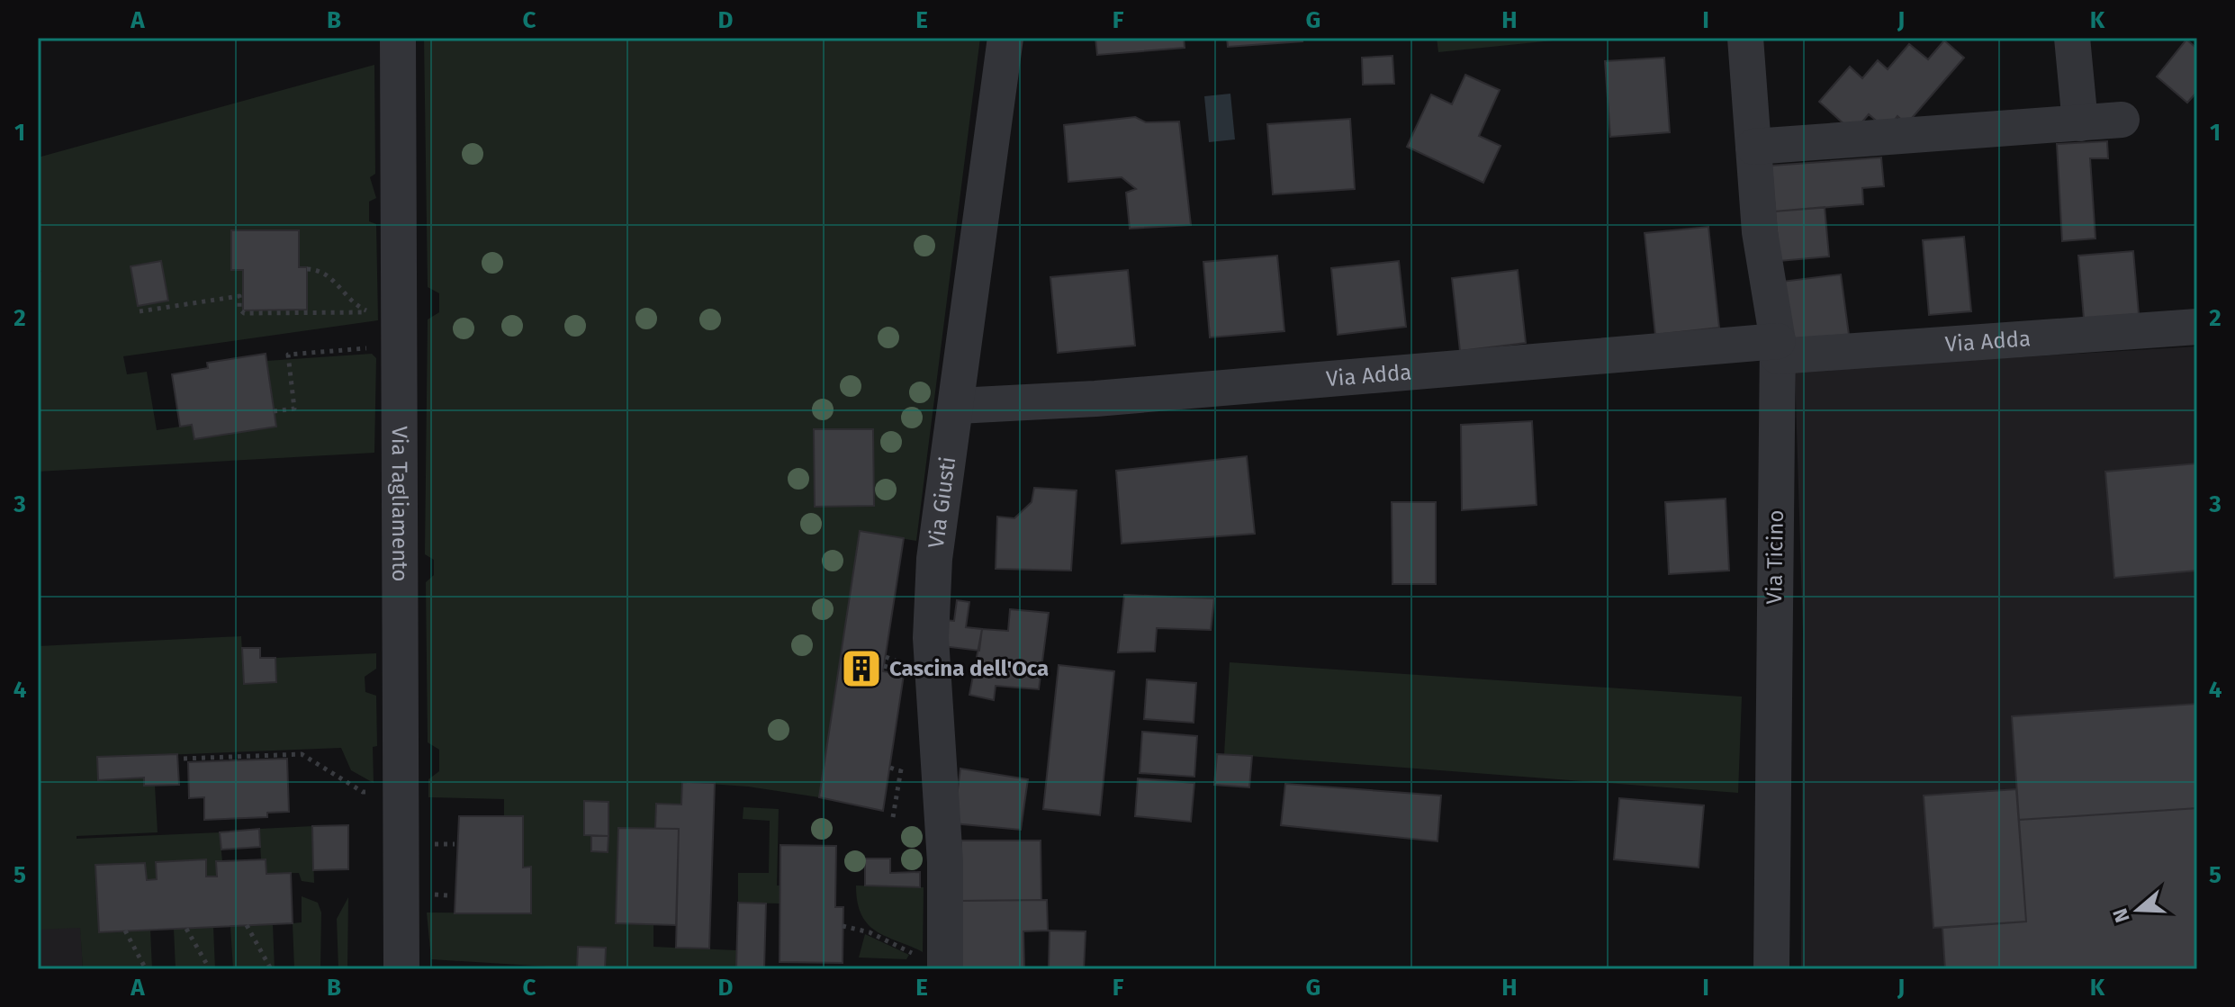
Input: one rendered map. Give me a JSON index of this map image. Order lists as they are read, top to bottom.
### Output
{
  "streets": {
    "street": [
      "Via Adda",
      "Via Giusti",
      "Via Tagliamento",
      "Via Ticino"
    ]
  },
  "crossings": [
    ["Via Adda", "Via Giusti"],
    ["Via Adda", "Via Ticino"]
  ],
  "places": {
    "building": ["Cascina dell'Oca"]
  },
  "north": "left",
  "grid": {
    "columns": [
      "A",
      "B",
      "C",
      "D",
      "E",
      "F",
      "G",
      "H",
      "I",
      "J",
      "K"
    ],
    "rows": [
      "1",
      "2",
      "3",
      "4",
      "5"
    ]
  }
}
